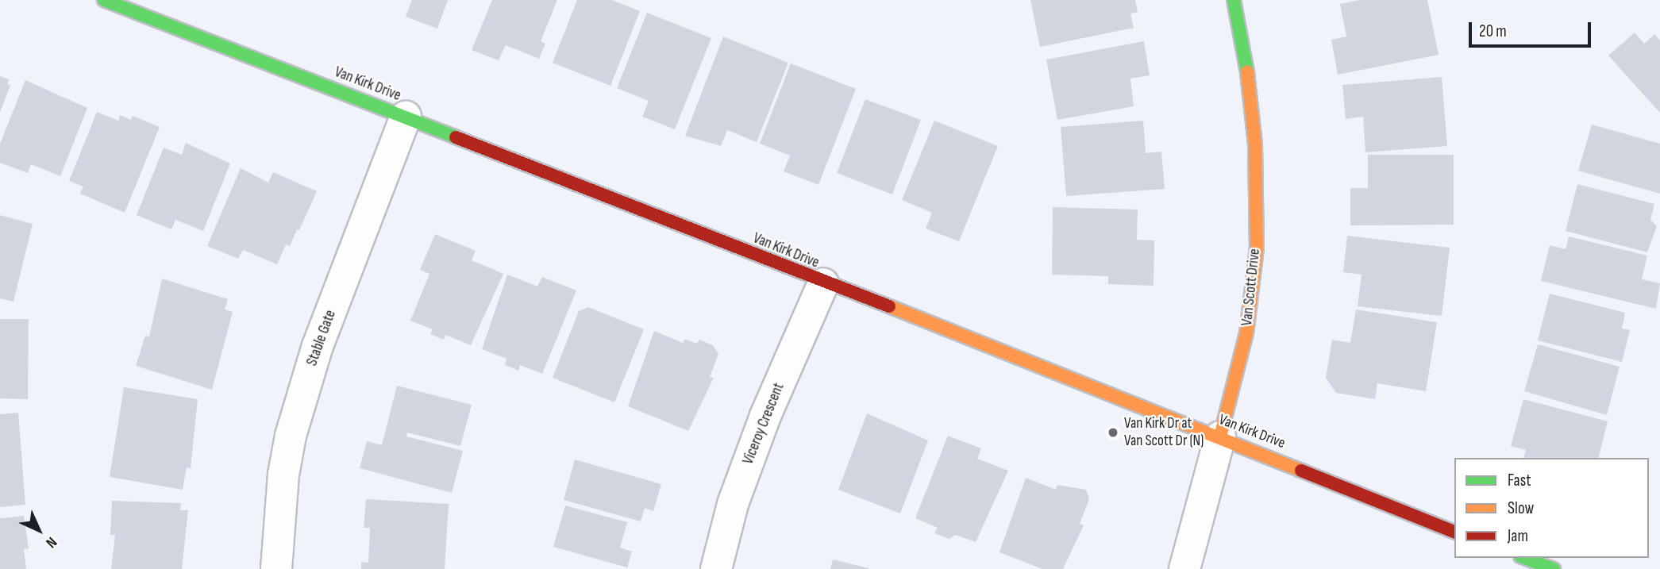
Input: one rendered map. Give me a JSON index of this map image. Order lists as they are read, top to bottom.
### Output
{
  "streets": {
    "street": [
      "Van Kirk Drive",
      "Van Scott Drive",
      "Stable Gate",
      "Viceroy Crescent"
    ]
  },
  "crossings": [
    ["Van Kirk Drive", "Van Scott Drive"],
    ["Van Kirk Drive", "Stable Gate"],
    ["Van Kirk Drive", "Viceroy Crescent"]
  ],
  "places": ["Van Kirk Dr at Van Scott Dr (N)"],
  "legend": ["Fast", "Slow", "Jam"],
  "scale_bar": "20 m",
  "north": "bottom right"
}
